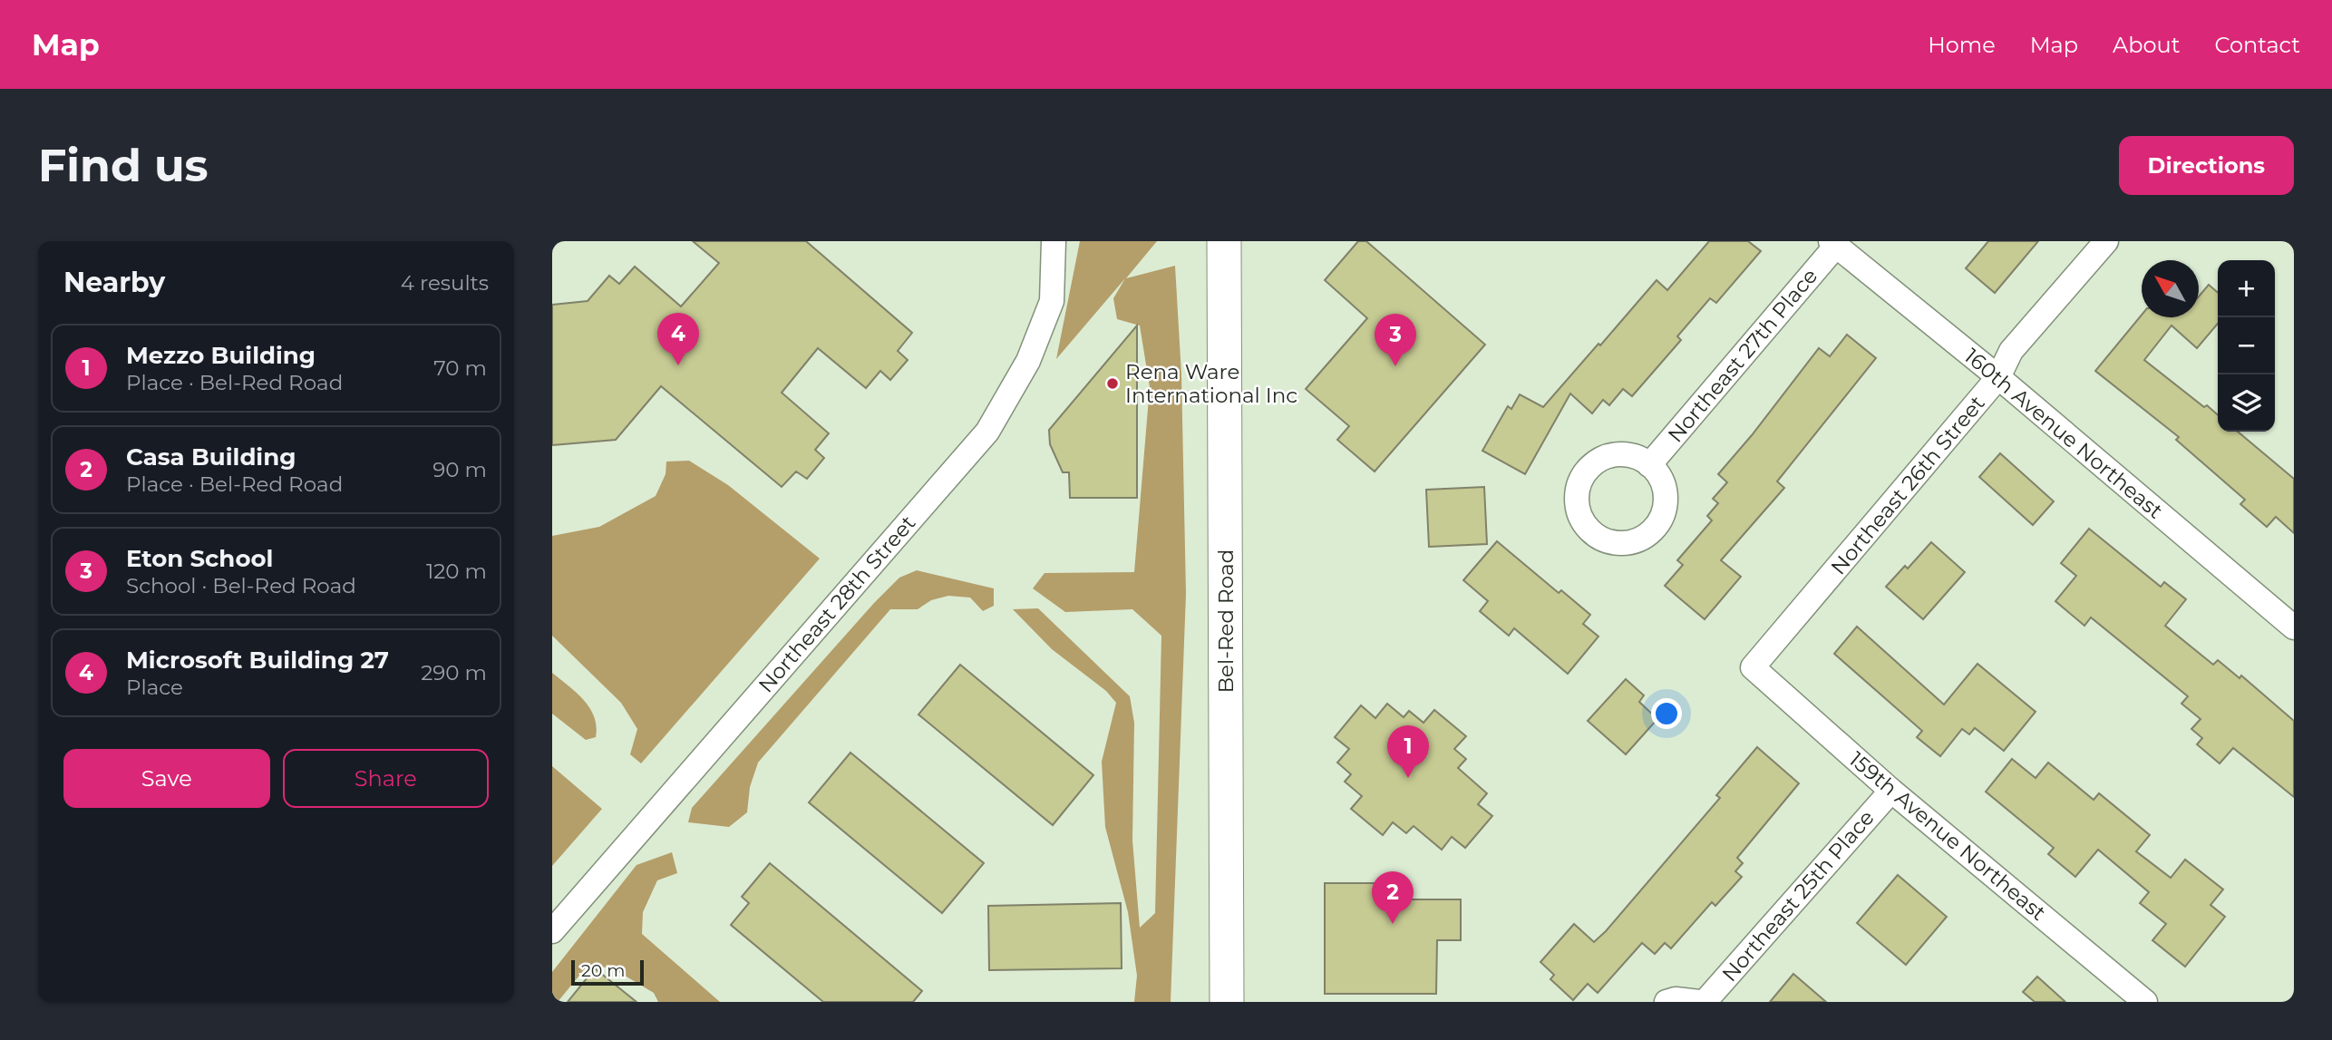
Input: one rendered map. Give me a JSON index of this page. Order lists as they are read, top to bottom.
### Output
{
  "streets": {
    "main road": ["Bel-Red Road"],
    "street": [
      "Northeast 27th Place",
      "160th Avenue Northeast",
      "Northeast 26th Street",
      "Northeast 28th Street",
      "159th Avenue Northeast",
      "Northeast 25th Place"
    ]
  },
  "crossings": [
    ["Northeast 27th Place", "160th Avenue Northeast"],
    ["160th Avenue Northeast", "Northeast 26th Street"],
    ["Northeast 26th Street", "159th Avenue Northeast"],
    ["159th Avenue Northeast", "Northeast 25th Place"]
  ],
  "places": ["Rena Ware International Inc"],
  "scale_bar": "20 m",
  "north": "top left",
  "page": {
    "header": "Map",
    "nav": [
      "Home",
      "Map",
      "About",
      "Contact"
    ],
    "buttons": [
      "Directions",
      ["Save", "Share"]
    ],
    "title": "Find us",
    "heading": ["Nearby", "4 results"],
    "map_buttons": ["+", "−"],
    "pins": [
      "4",
      "3",
      "1",
      "2"
    ],
    "list": [
      {
        "mark": "1",
        "name": "Mezzo Building",
        "note": "Place · Bel-Red Road",
        "value": "70 m"
      },
      {
        "mark": "2",
        "name": "Casa Building",
        "note": "Place · Bel-Red Road",
        "value": "90 m"
      },
      {
        "mark": "3",
        "name": "Eton School",
        "note": "School · Bel-Red Road",
        "value": "120 m"
      },
      {
        "mark": "4",
        "name": "Microsoft Building 27",
        "note": "Place",
        "value": "290 m"
      }
    ],
    "scale": "20 m"
  }
}
